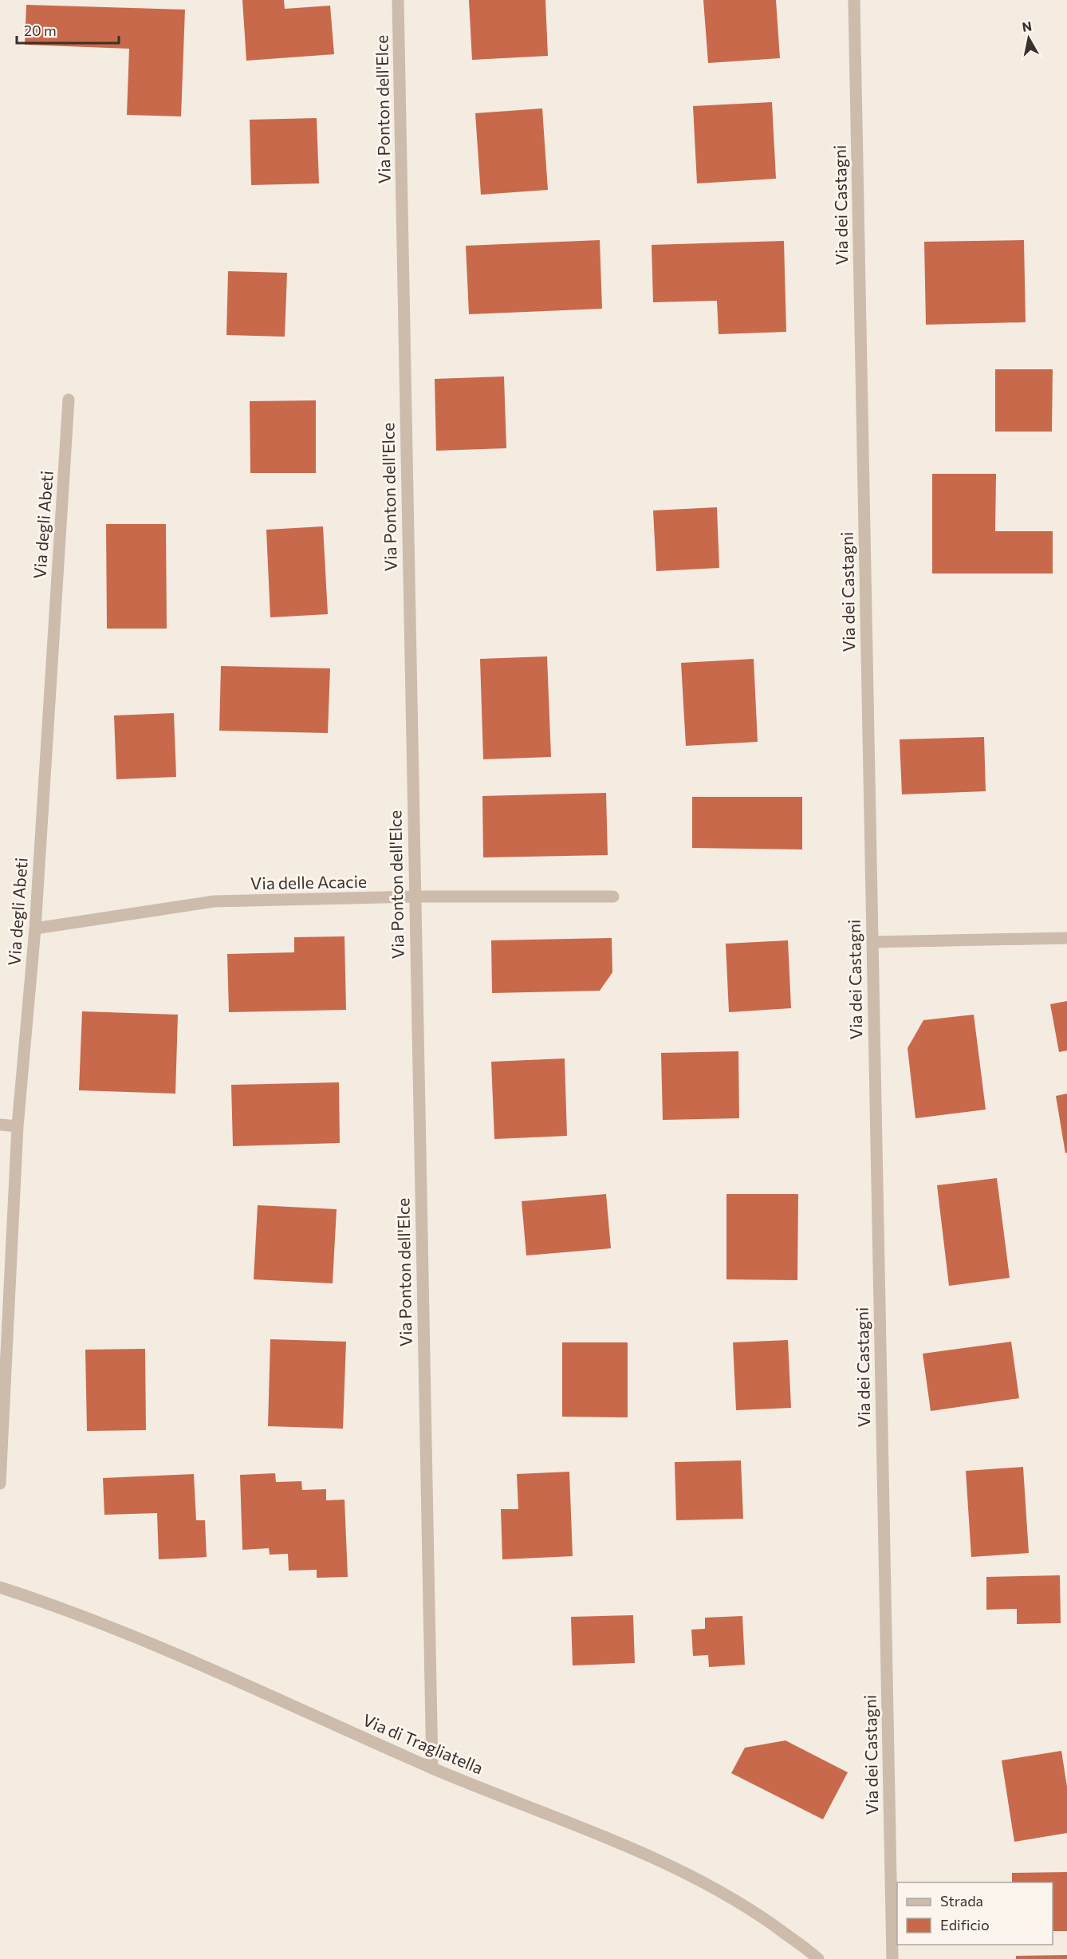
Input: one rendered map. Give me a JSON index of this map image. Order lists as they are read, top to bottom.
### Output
{
  "streets": {
    "street": [
      "Via Ponton dell'Elce",
      "Via dei Castagni",
      "Via degli Abeti",
      "Via delle Acacie",
      "Via di Tragliatella"
    ]
  },
  "crossings": [
    ["Via Ponton dell'Elce", "Via delle Acacie"],
    ["Via Ponton dell'Elce", "Via di Tragliatella"],
    ["Via degli Abeti", "Via delle Acacie"]
  ],
  "legend": ["Strada", "Edificio"],
  "scale_bar": "20 m",
  "north": "top"
}
